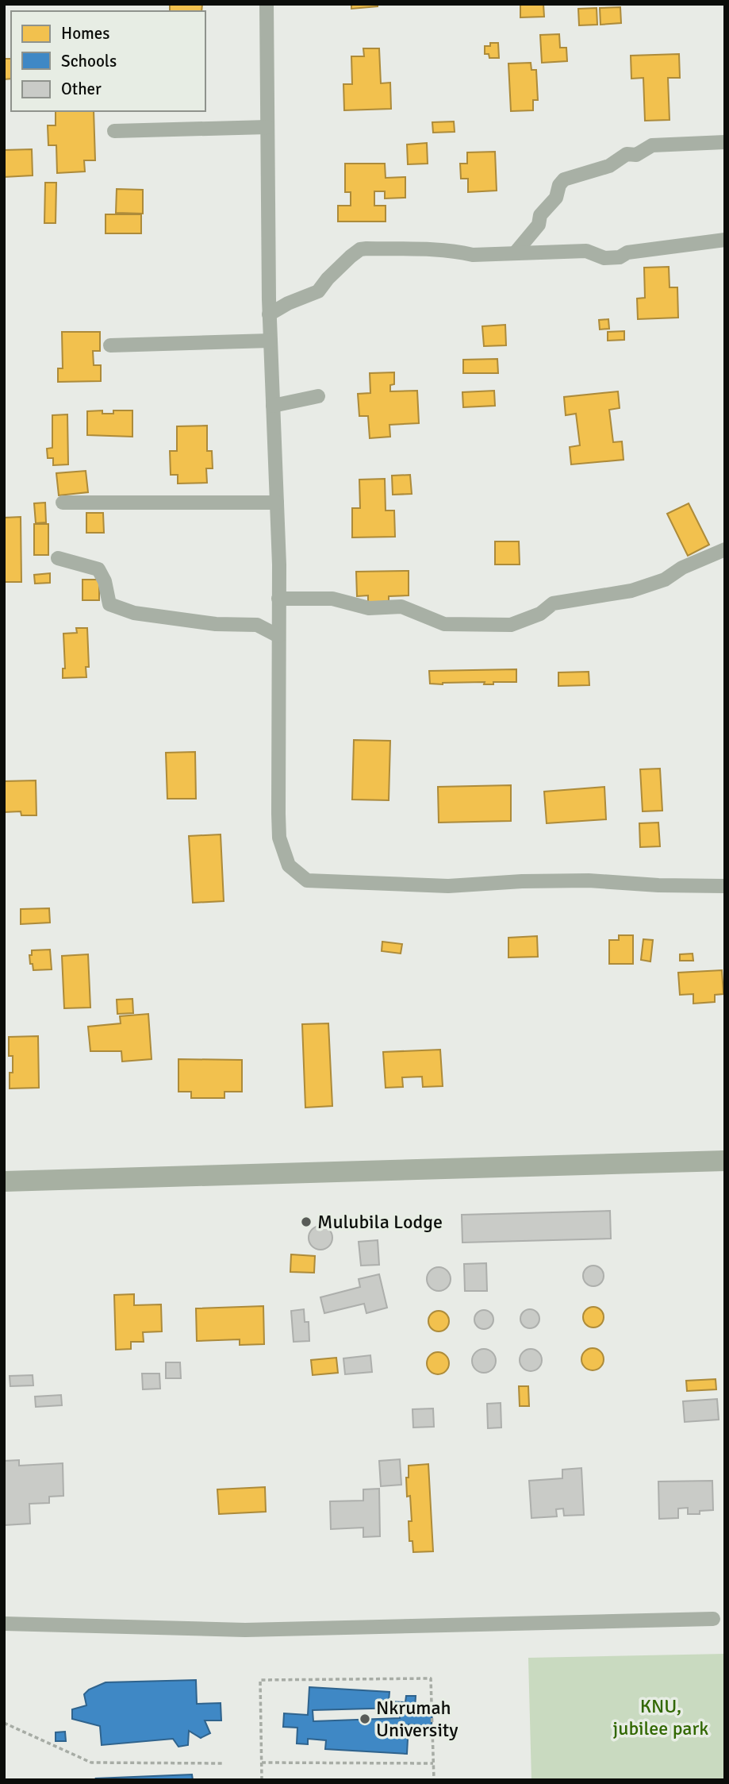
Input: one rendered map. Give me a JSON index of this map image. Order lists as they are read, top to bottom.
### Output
{
  "parks": ["KNU, jubilee park"],
  "places": ["Mulubila Lodge", "Nkrumah University"],
  "legend": ["Homes", "Schools", "Other"]
}
